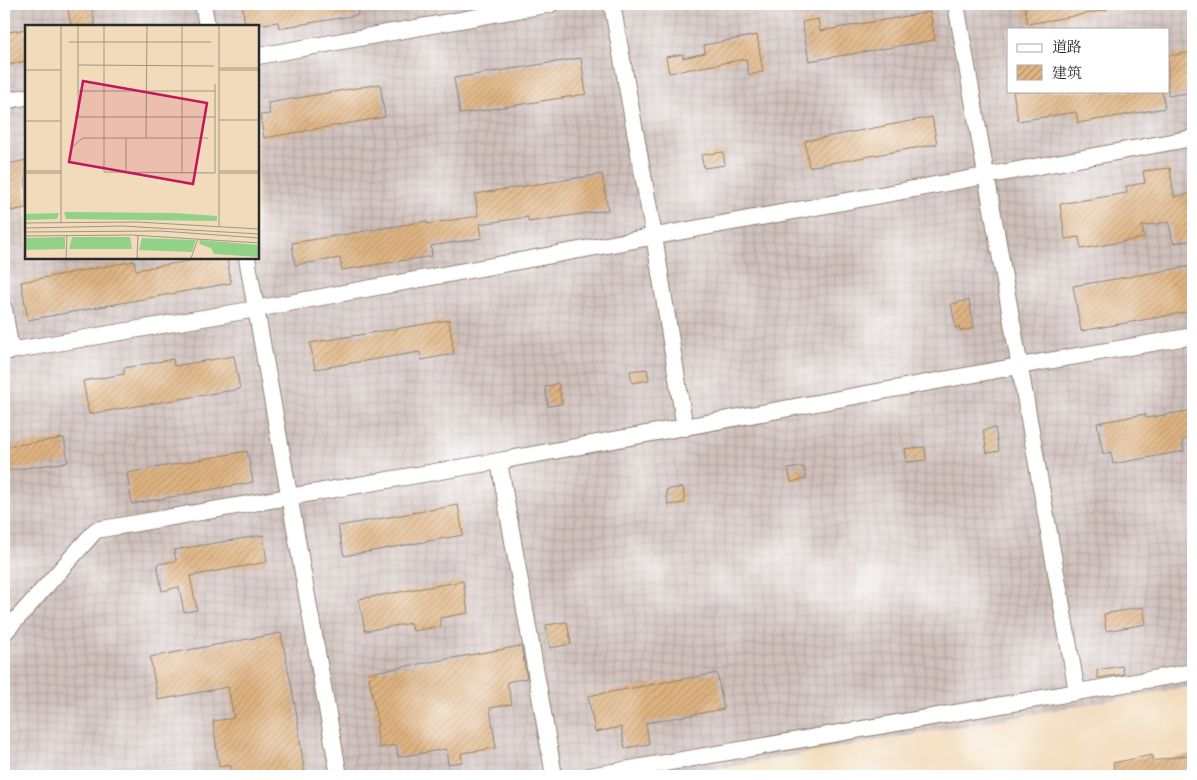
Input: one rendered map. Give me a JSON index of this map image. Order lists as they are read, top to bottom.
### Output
{
  "legend": ["道路", "建筑"]
}
